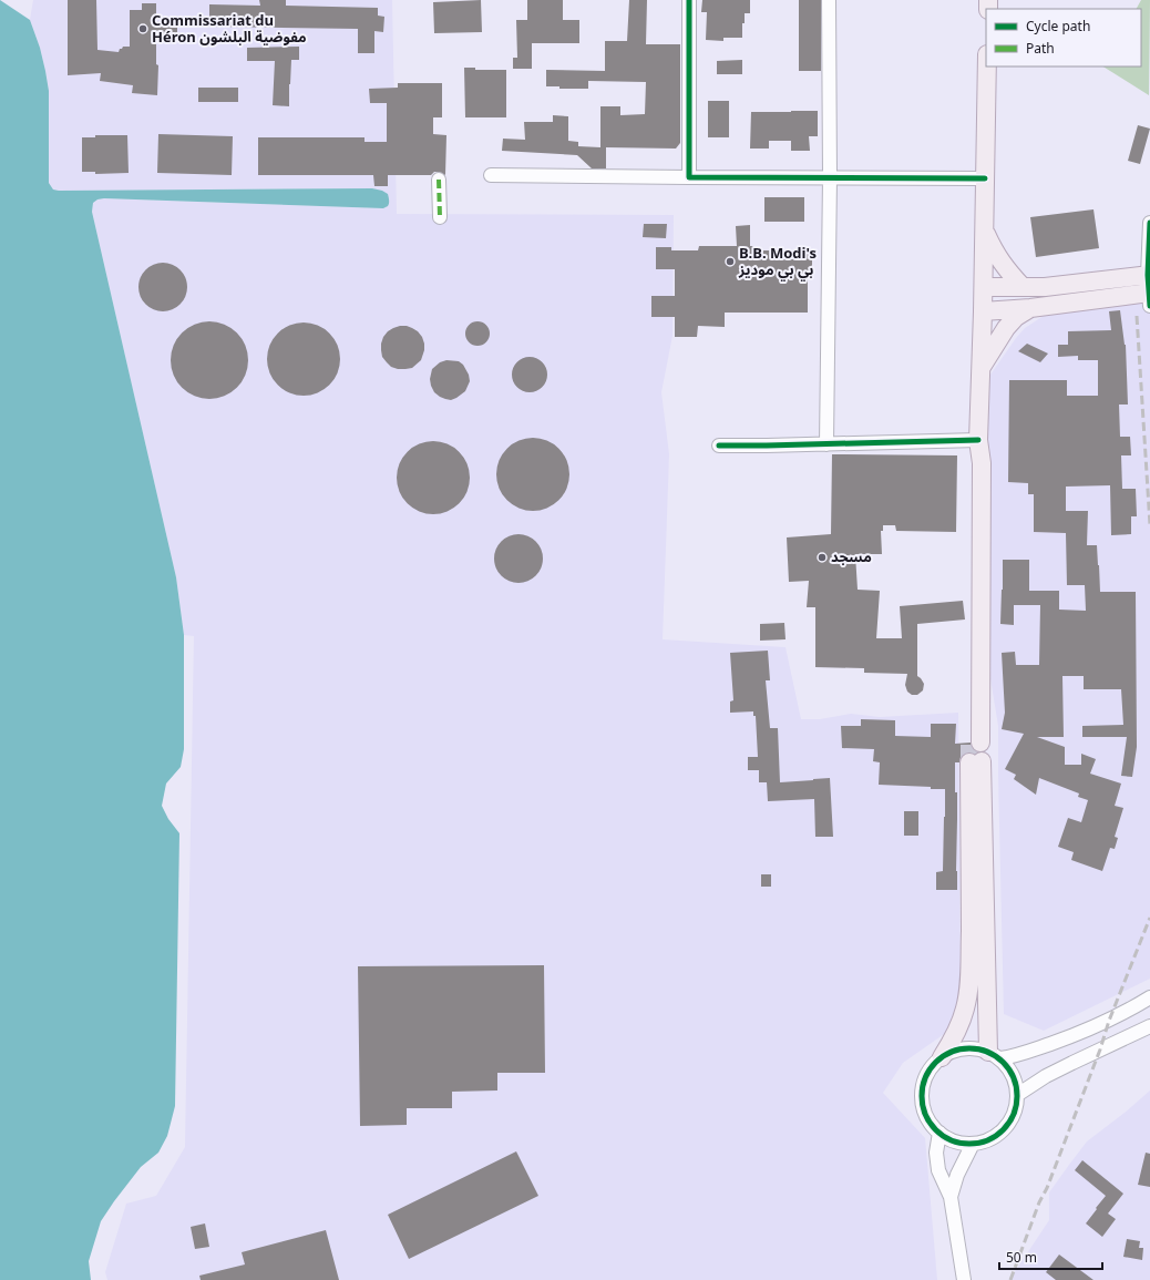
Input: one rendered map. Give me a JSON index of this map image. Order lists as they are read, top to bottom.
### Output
{
  "places": ["Commissariat du Héron مفوضية البلشون", "B.B. Modi's بي بي موديز", "مسجد"],
  "legend": ["Cycle path", "Path"],
  "scale_bar": "50 m"
}
